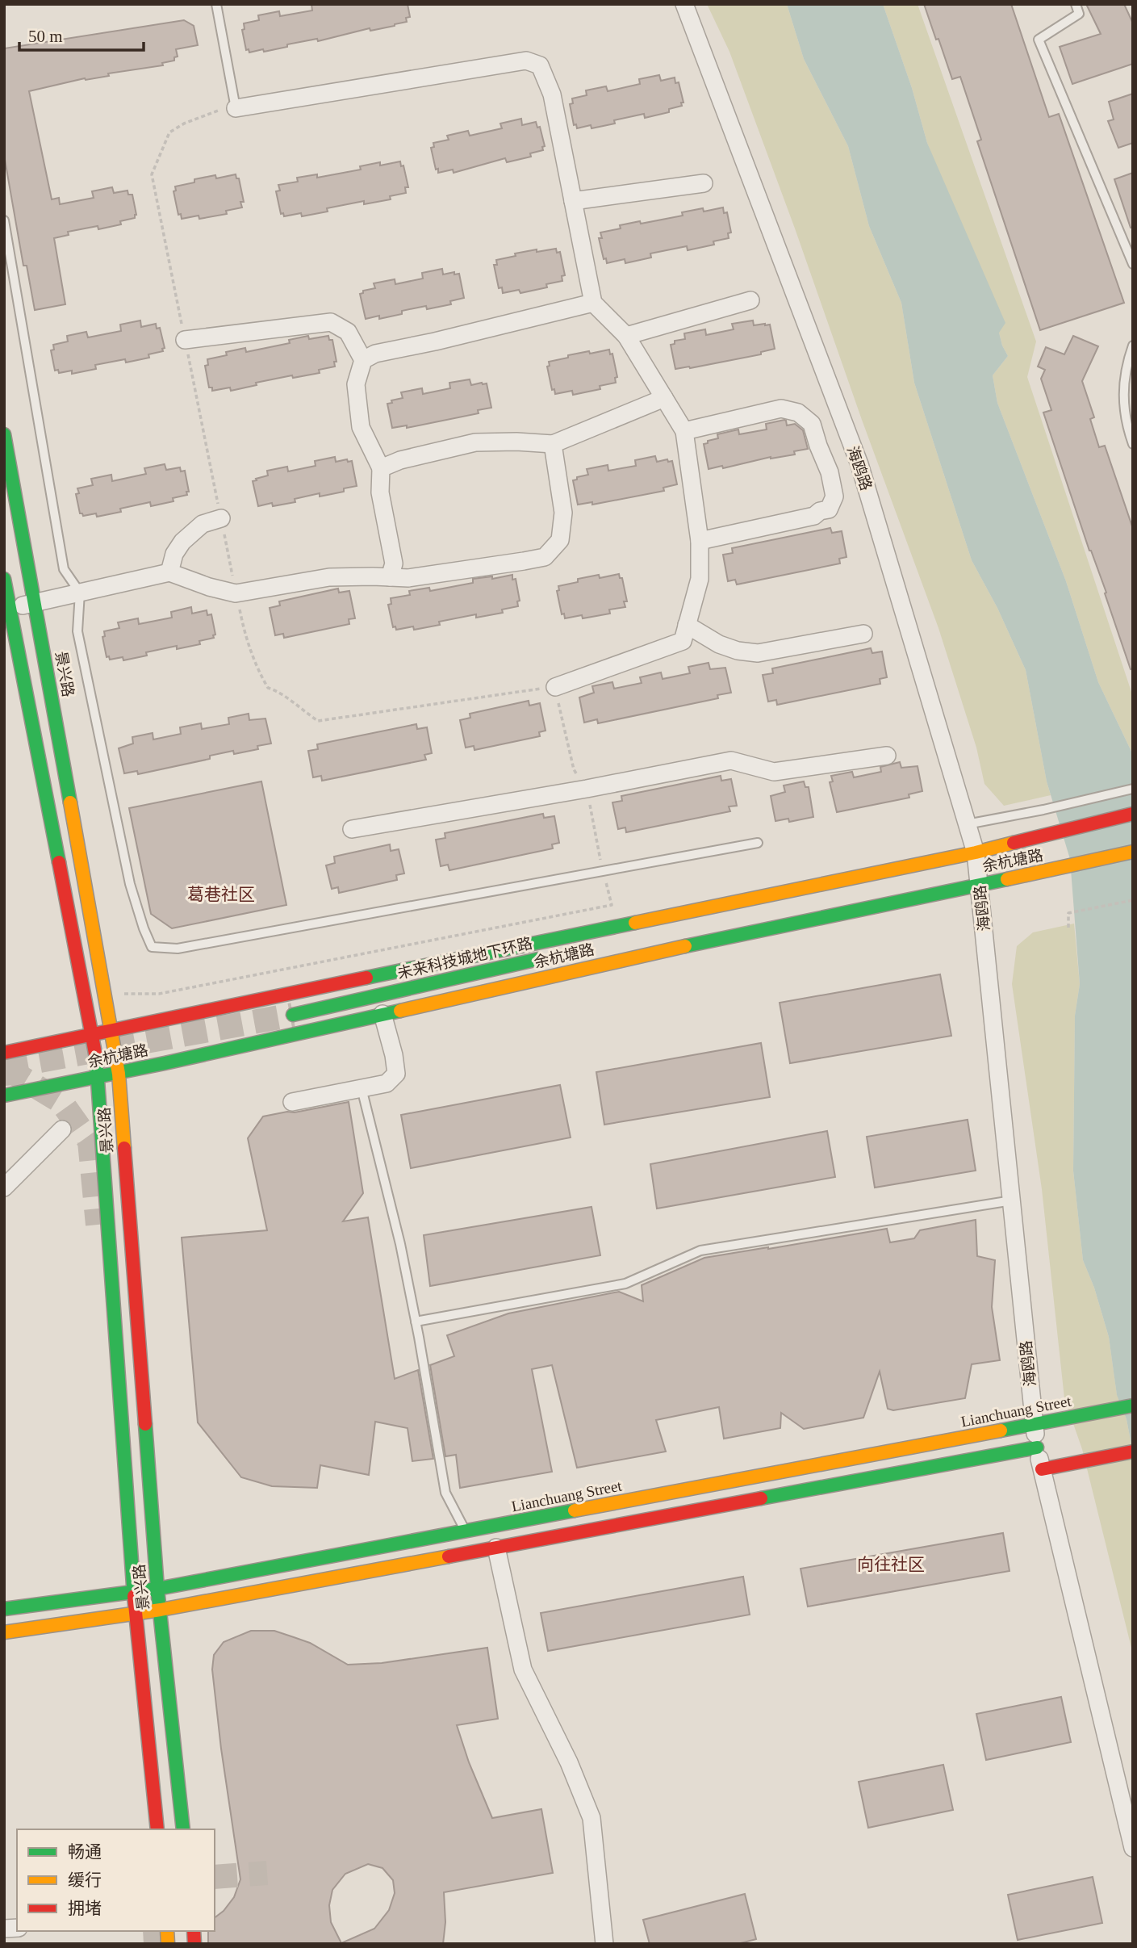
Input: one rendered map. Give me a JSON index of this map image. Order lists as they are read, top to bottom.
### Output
{
  "streets": {
    "street": [
      "海鸥路",
      "景兴路",
      "余杭塘路",
      "未来科技城地下环路",
      "Lianchuang Street"
    ]
  },
  "crossings": [
    ["海鸥路", "余杭塘路"],
    ["海鸥路", "Lianchuang Street"],
    ["景兴路", "余杭塘路"],
    ["景兴路", "Lianchuang Street"],
    ["余杭塘路", "未来科技城地下环路"]
  ],
  "districts": ["葛巷社区", "向往社区"],
  "legend": ["畅通", "缓行", "拥堵"],
  "scale_bar": "50 m"
}
